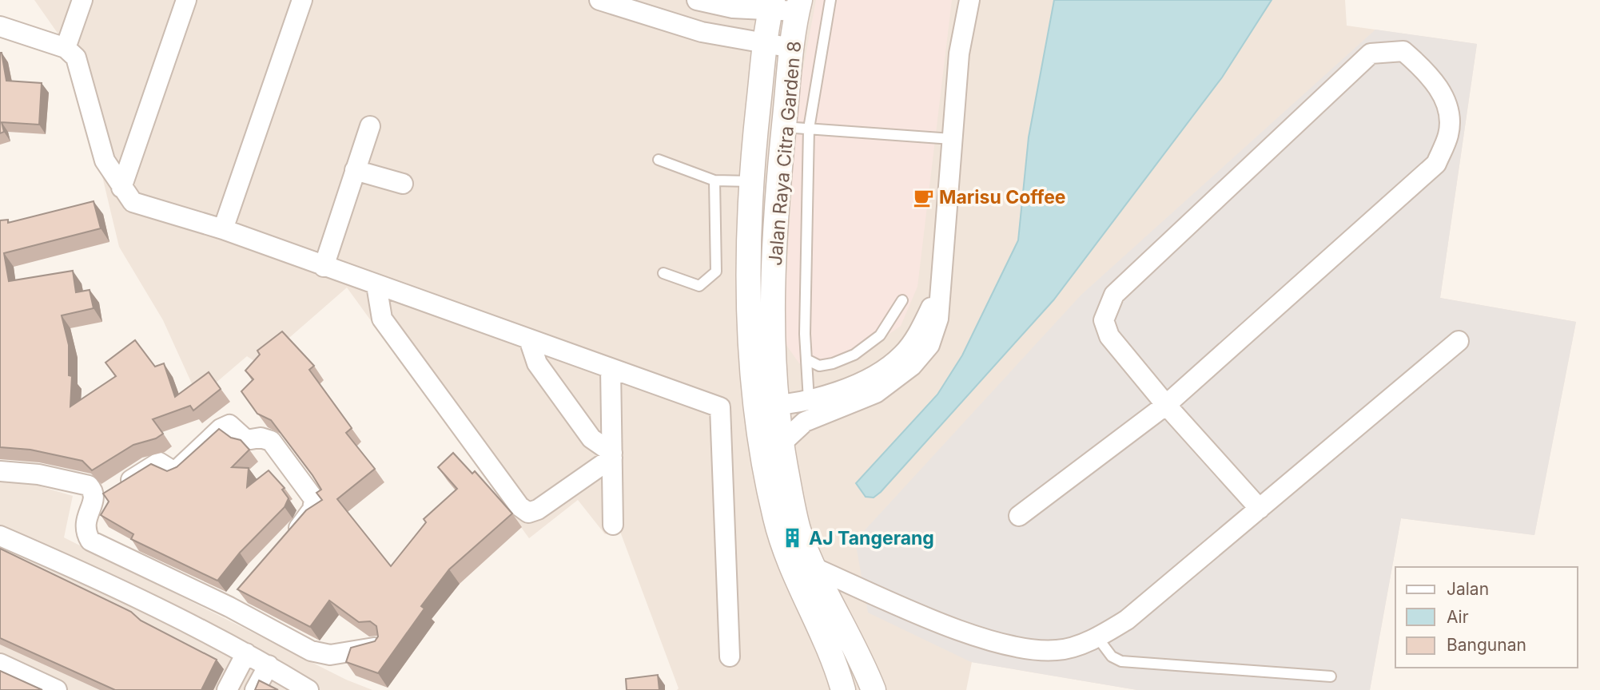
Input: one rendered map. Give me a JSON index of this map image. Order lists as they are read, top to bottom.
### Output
{
  "streets": {
    "street": ["Jalan Raya Citra Garden 8"]
  },
  "places": {
    "cafe": ["Marisu Coffee"],
    "building": ["AJ Tangerang"]
  },
  "legend": ["Jalan", "Air", "Bangunan"]
}
